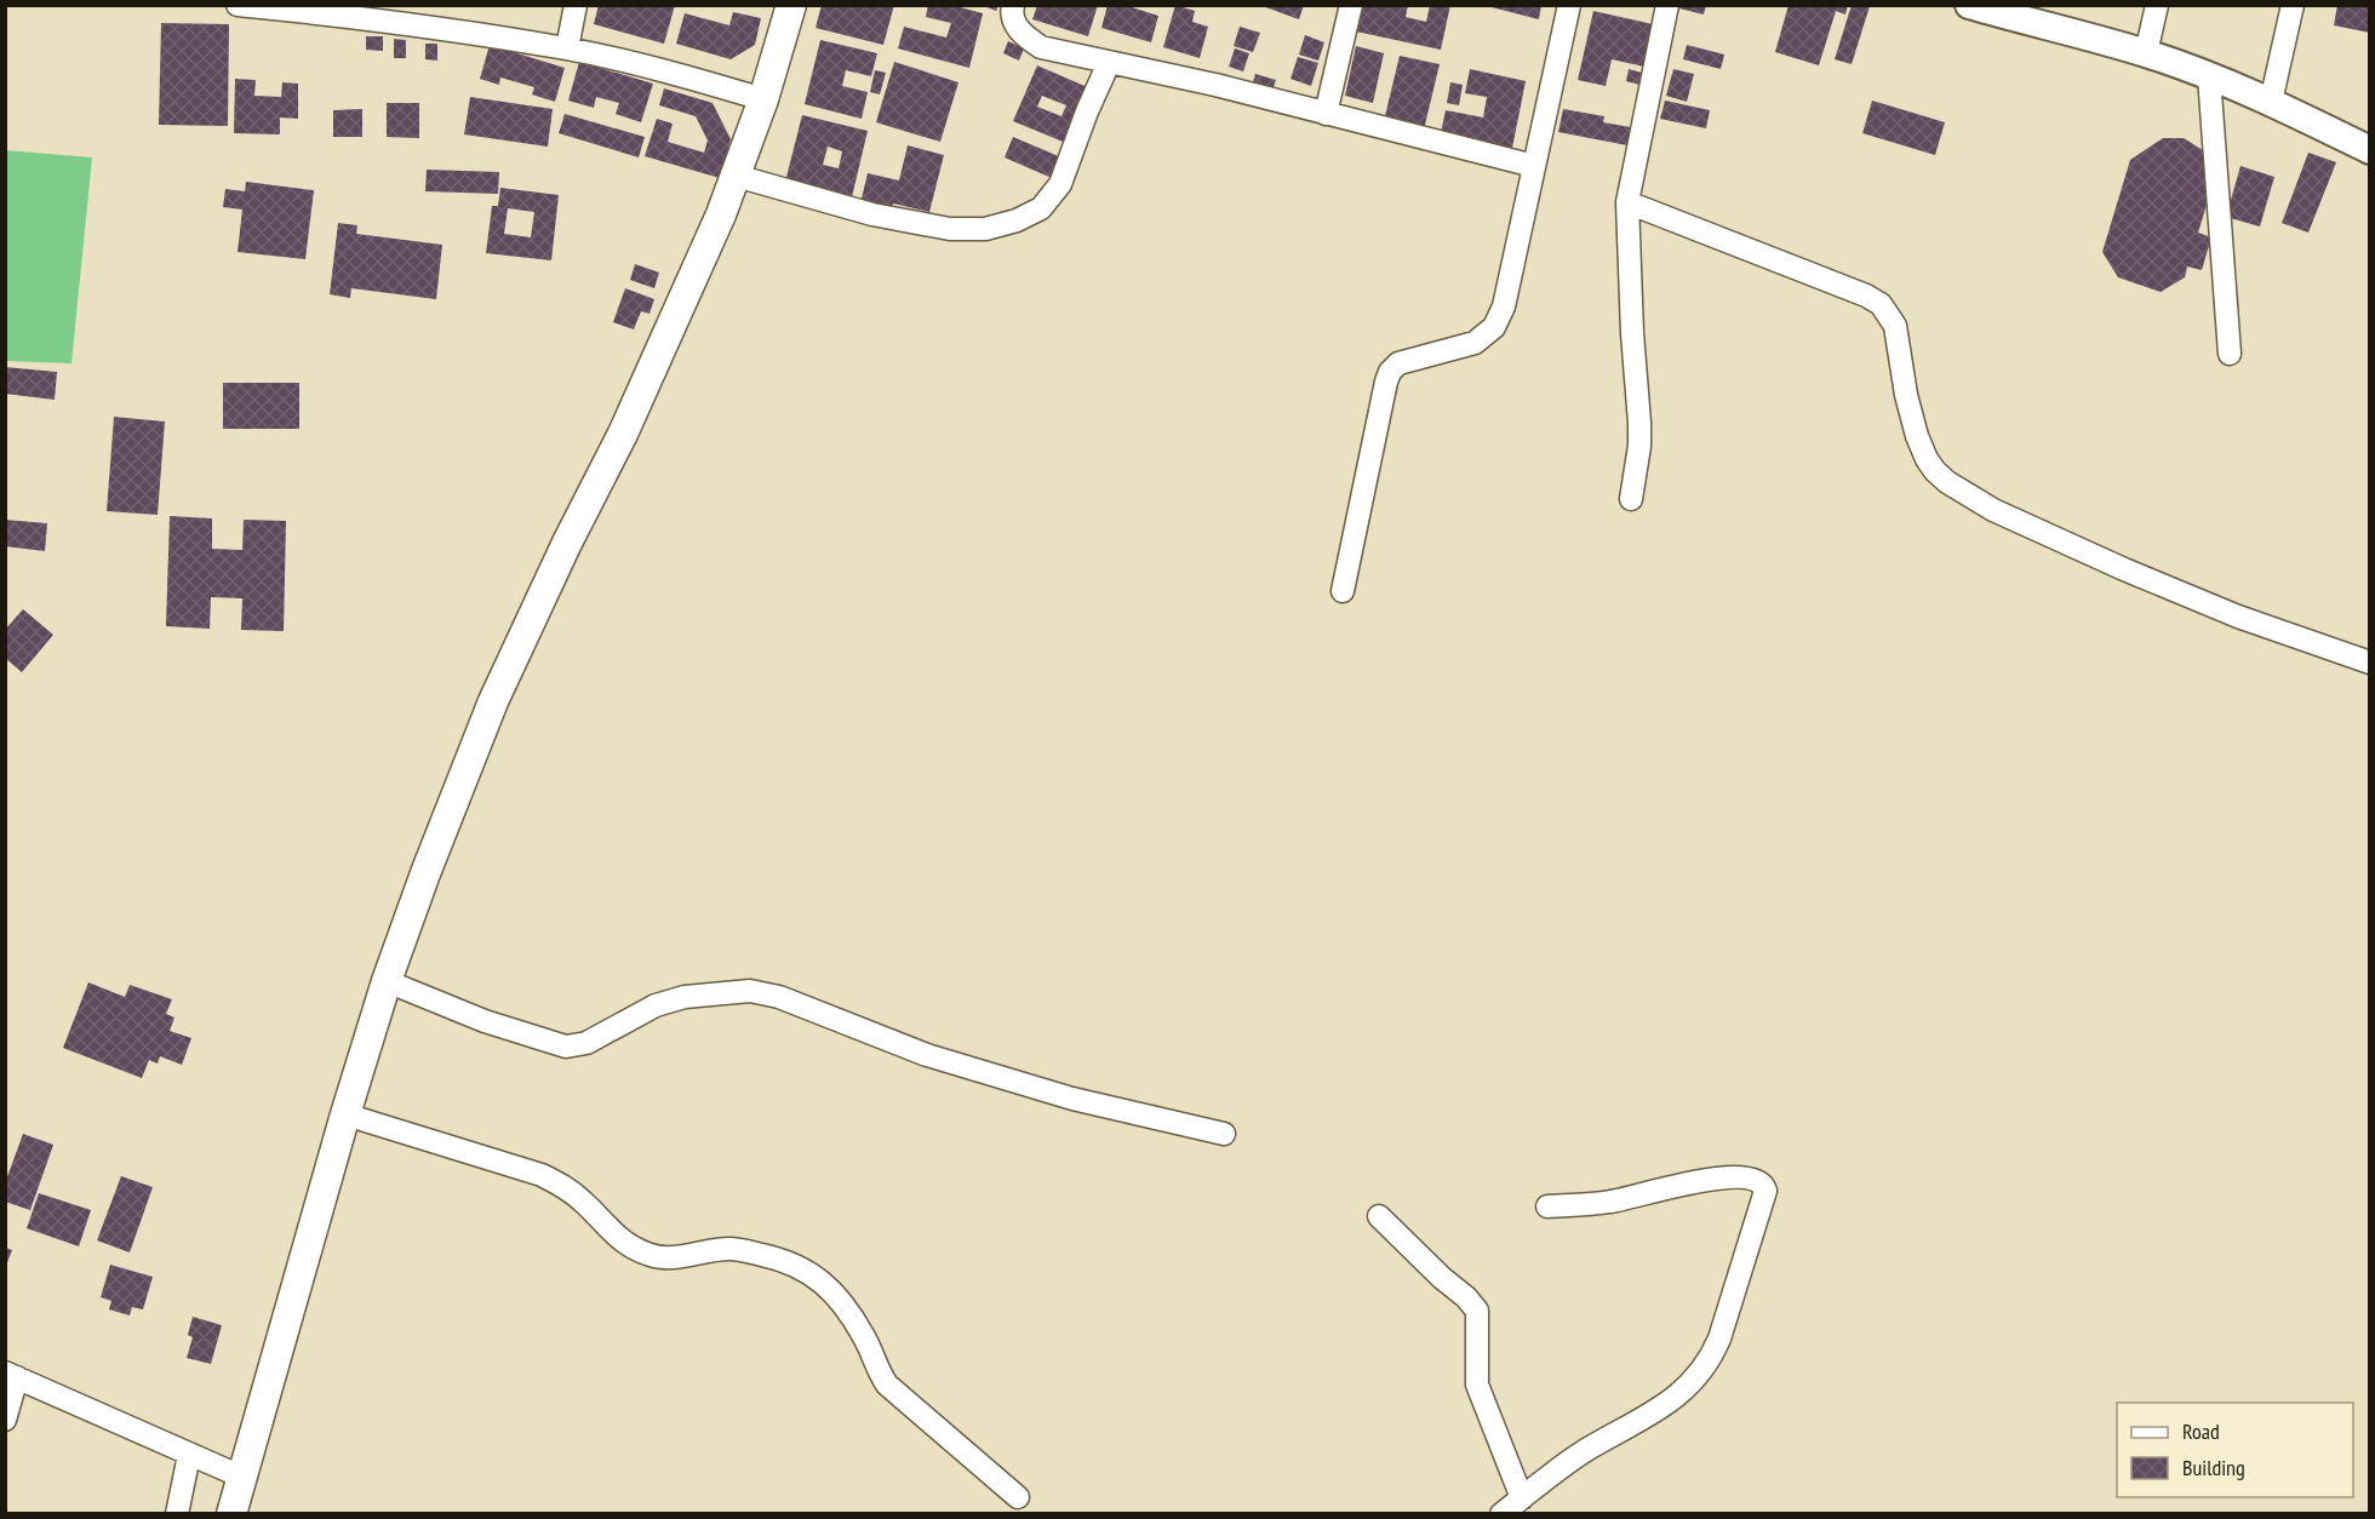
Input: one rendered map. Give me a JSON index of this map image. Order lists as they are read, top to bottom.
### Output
{
  "legend": ["Road", "Building"]
}
